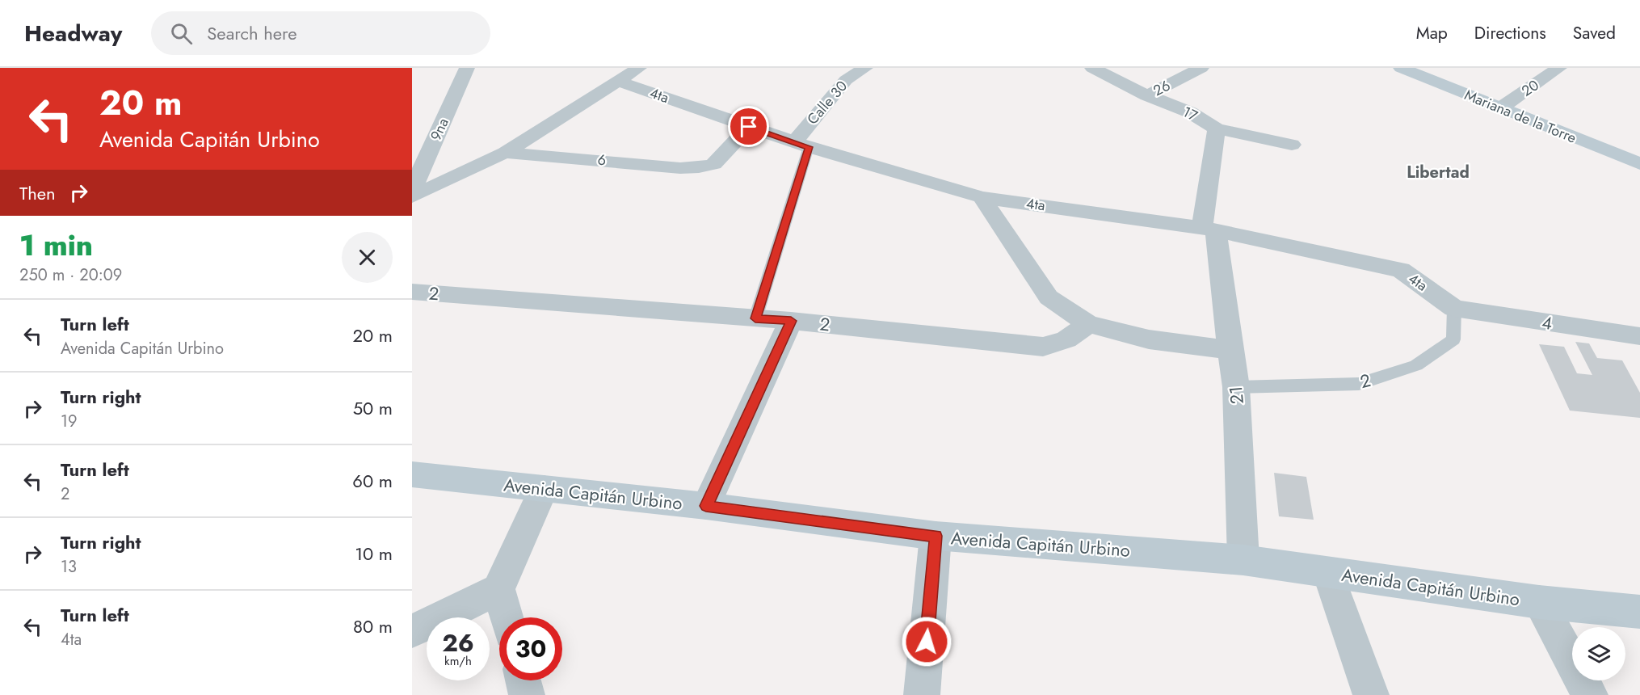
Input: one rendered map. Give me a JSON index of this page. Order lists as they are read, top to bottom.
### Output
{
  "streets": {
    "main road": ["Mariana de la Torre", "Avenida Capitán Urbino"],
    "street": [
      "26",
      "20",
      "4ta",
      "Calle 30",
      "17",
      "9na",
      "6",
      "2",
      "4",
      "21"
    ]
  },
  "crossings": [
    ["26", "17"],
    ["20", "Mariana de la Torre"],
    ["4ta", "Calle 30"],
    ["4ta", "6"],
    ["4ta", "2"],
    ["4ta", "4"],
    ["4ta", "21"],
    ["17", "21"],
    ["2", "4"],
    ["2", "21"],
    ["21", "Avenida Capitán Urbino"]
  ],
  "districts": ["Libertad"],
  "page": {
    "header": "Headway",
    "search": "Search here",
    "nav": ["Map", "Directions", "Saved"],
    "turn": ["20 m", "Avenida Capitán Urbino"],
    "then": "Then",
    "heading": ["1 min", "250 m · 20:09"],
    "list": [
      {
        "name": "Turn left",
        "note": "Avenida Capitán Urbino",
        "value": "20 m"
      },
      {
        "name": "Turn right",
        "note": "19",
        "value": "50 m"
      },
      {
        "name": "Turn left",
        "note": "2",
        "value": "60 m"
      },
      {
        "name": "Turn right",
        "note": "13",
        "value": "10 m"
      },
      {
        "name": "Turn left",
        "note": "4ta",
        "value": "80 m"
      }
    ],
    "speed": "26 km/h",
    "limit": "30"
  }
}
